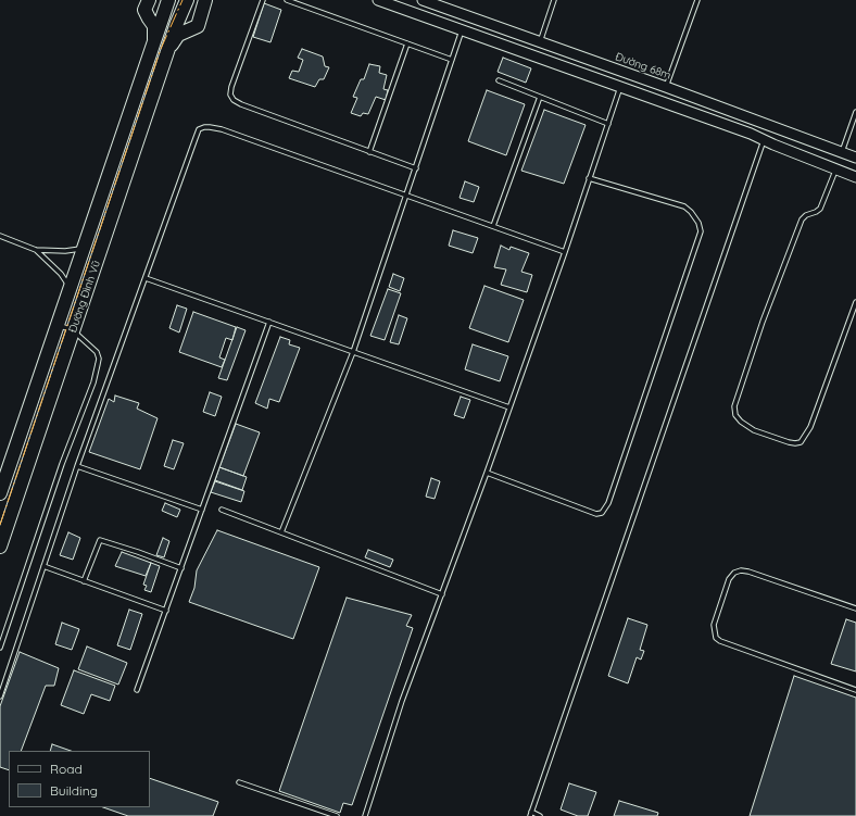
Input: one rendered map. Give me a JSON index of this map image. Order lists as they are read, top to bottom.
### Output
{
  "streets": {
    "highway": ["Đường Đình Vũ"],
    "street": ["Đường 68m"]
  },
  "legend": ["Road", "Building"]
}
